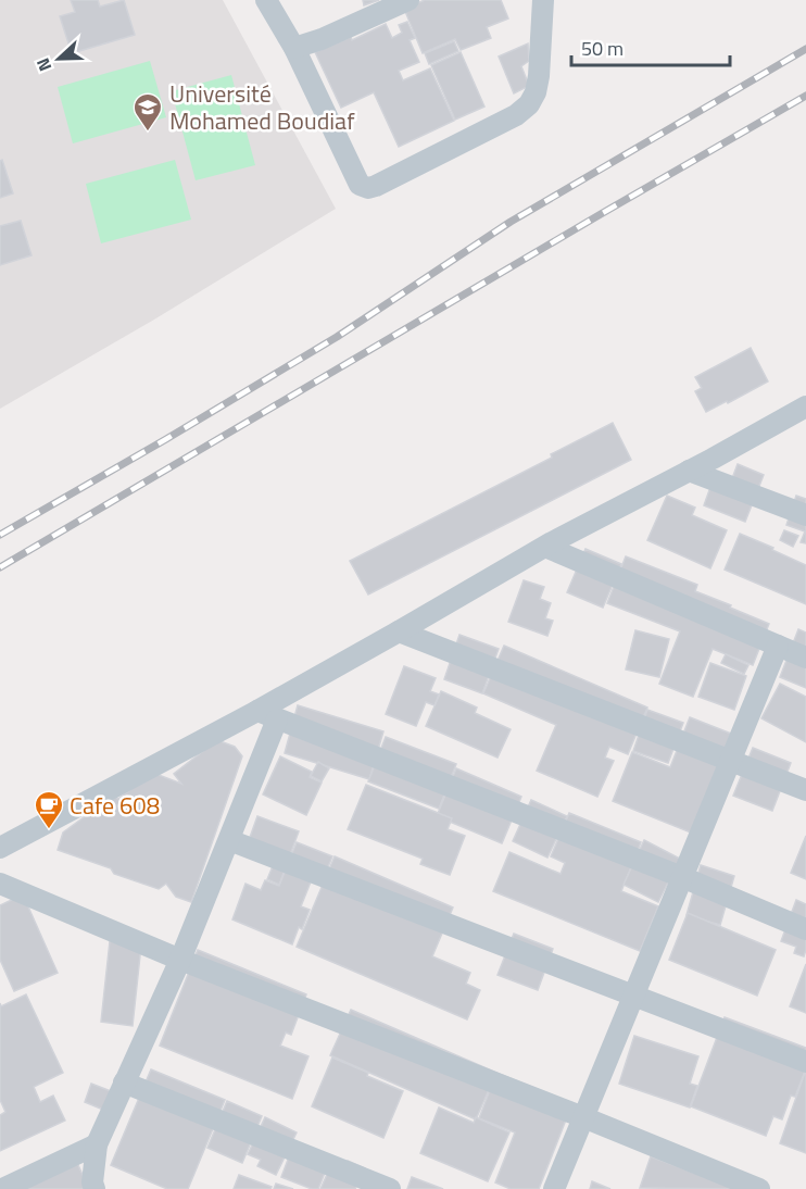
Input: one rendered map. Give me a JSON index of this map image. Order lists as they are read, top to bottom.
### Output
{
  "places": {
    "school or university": ["Université Mohamed Boudiaf"],
    "cafe": ["Cafe 608"]
  },
  "scale_bar": "50 m",
  "north": "left"
}
